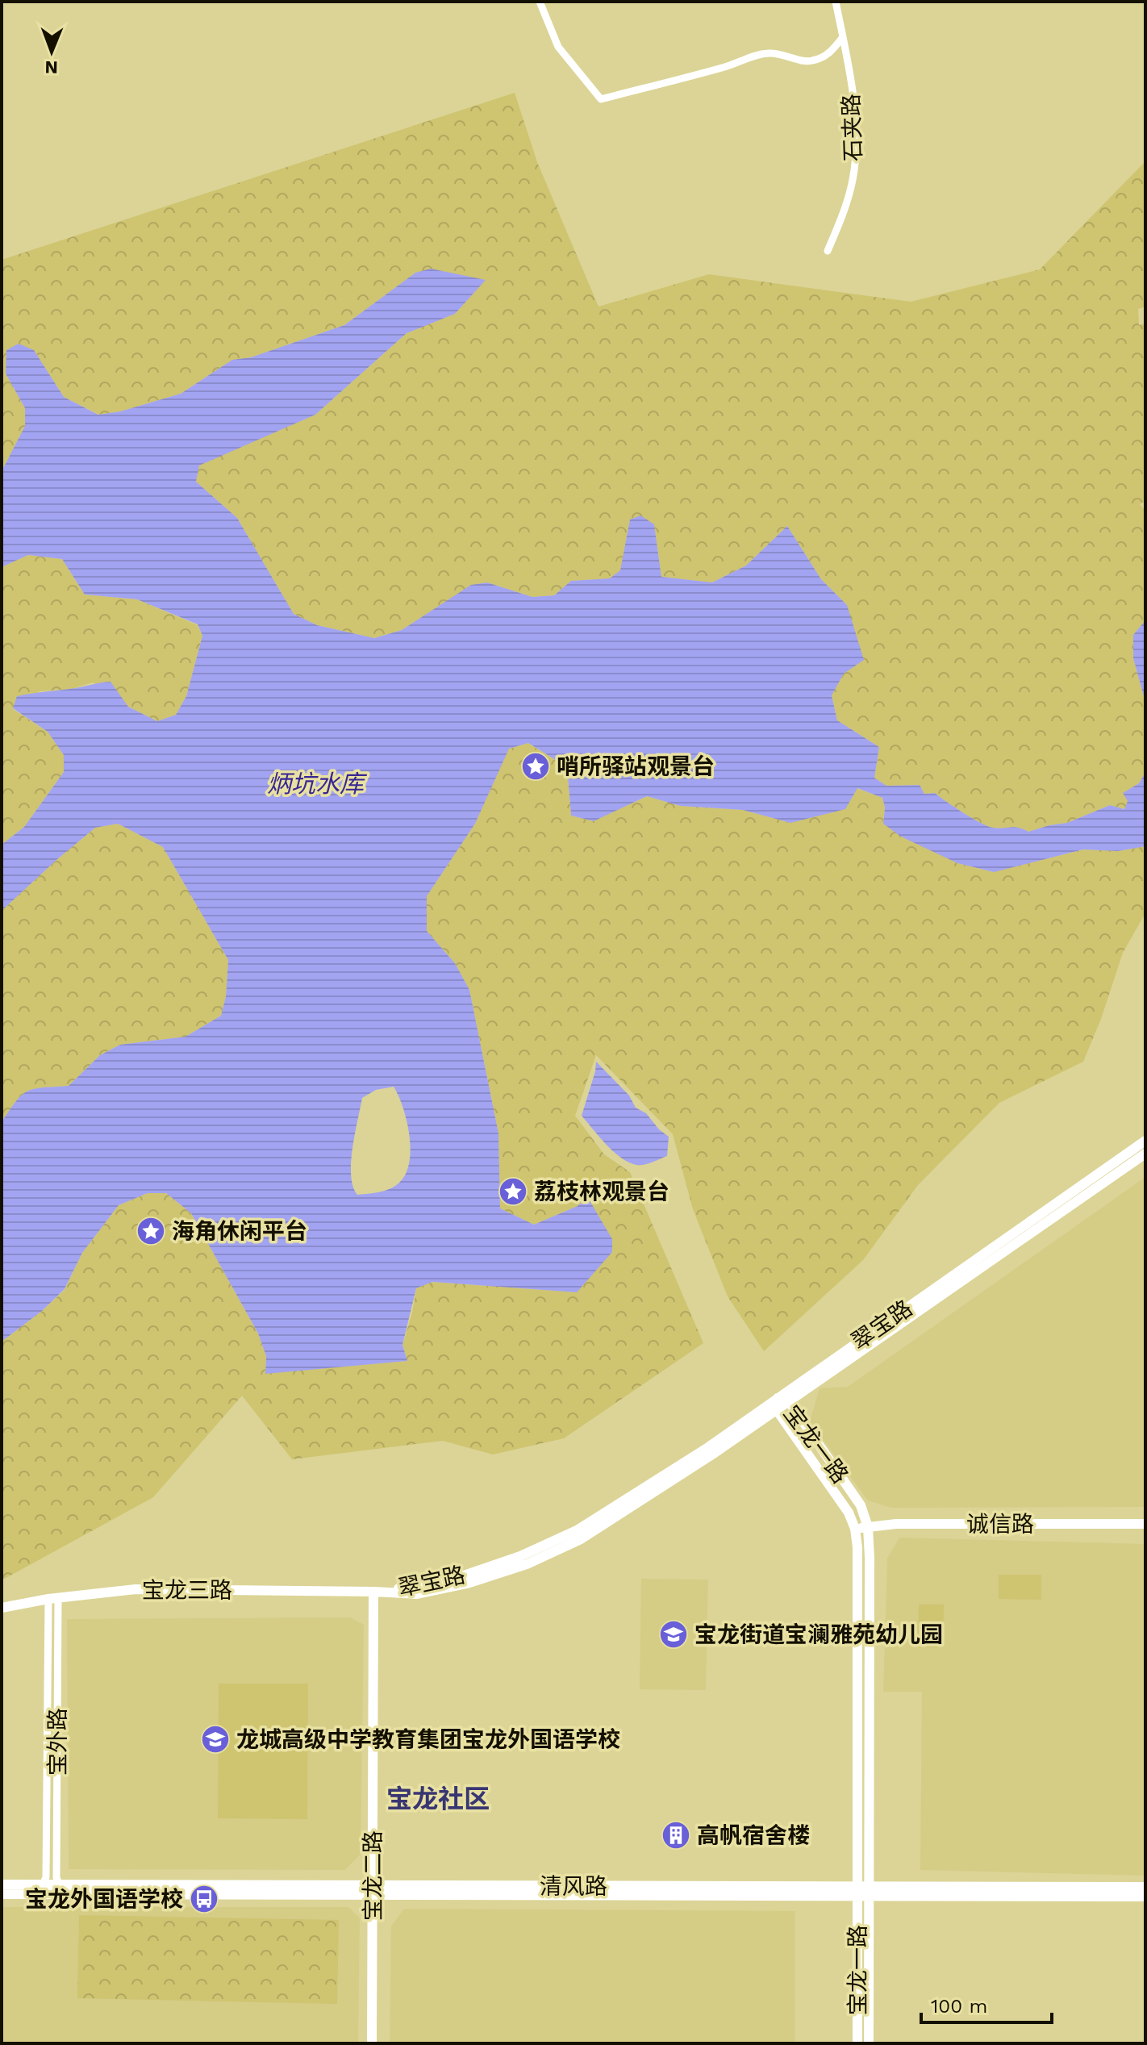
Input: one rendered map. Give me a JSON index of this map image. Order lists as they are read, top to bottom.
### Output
{
  "streets": {
    "street": [
      "石夹路",
      "翠宝路",
      "宝龙一路",
      "诚信路",
      "宝龙三路",
      "宝外路",
      "宝龙二路",
      "清风路"
    ]
  },
  "crossings": [
    ["翠宝路", "宝龙一路"],
    ["翠宝路", "宝龙三路"],
    ["翠宝路", "宝龙二路"],
    ["宝龙一路", "诚信路"],
    ["宝龙一路", "清风路"],
    ["宝龙三路", "宝外路"],
    ["宝龙三路", "宝龙二路"],
    ["宝外路", "清风路"],
    ["宝龙二路", "清风路"]
  ],
  "districts": ["宝龙社区"],
  "water": ["炳坑水库"],
  "places": {
    "place": ["哨所驿站观景台", "荔枝林观景台", "海角休闲平台"],
    "school or university": ["宝龙街道宝澜雅苑幼儿园", "龙城高级中学教育集团宝龙外国语学校"],
    "building": ["高帆宿舍楼"],
    "bus stop": ["宝龙外国语学校"]
  },
  "scale_bar": "100 m",
  "north": "bottom"
}
